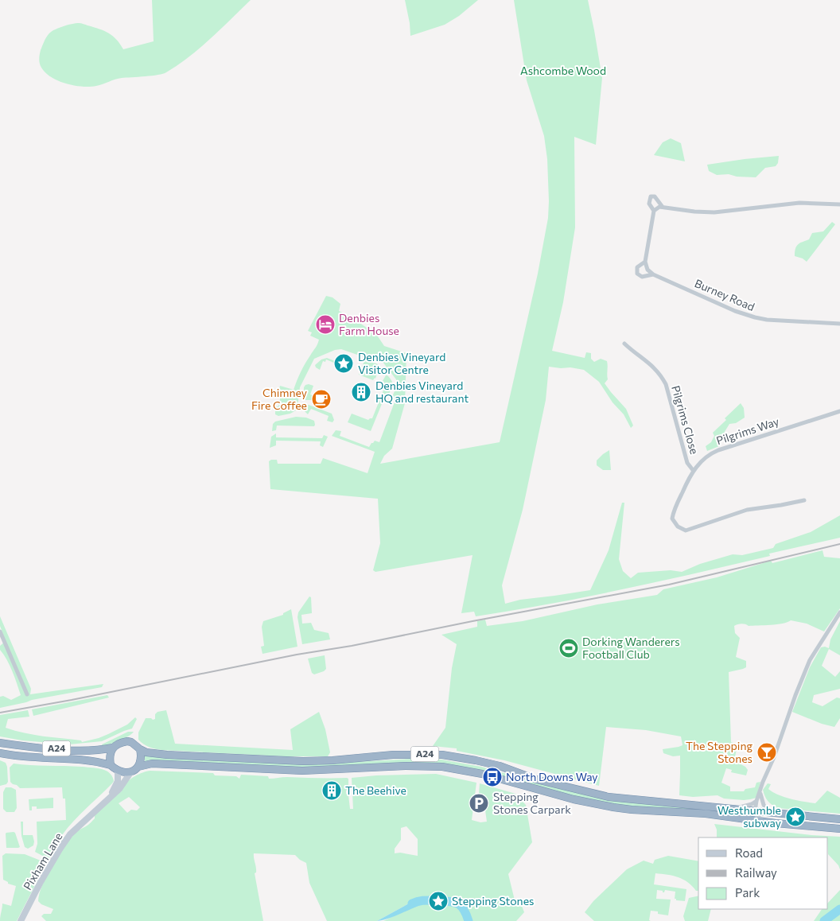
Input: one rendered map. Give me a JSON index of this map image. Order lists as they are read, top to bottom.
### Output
{
  "streets": {
    "highway": ["A24"],
    "main road": ["Pixham Lane"],
    "street": ["Burney Road", "Pilgrims Close", "Pilgrims Way"]
  },
  "crossings": [
    ["Pilgrims Close", "Pilgrims Way"],
    ["A24", "Pixham Lane"]
  ],
  "parks": ["Ashcombe Wood"],
  "places": {
    "hotel": ["Denbies Farm House"],
    "place": ["Denbies Vineyard Visitor Centre", "Westhumble subway", "Stepping Stones"],
    "building": ["Denbies Vineyard HQ and restaurant", "The Beehive"],
    "cafe": ["Chimney Fire Coffee"],
    "sports": ["Dorking Wanderers Football Club"],
    "bar": ["The Stepping Stones"],
    "bus stop": ["North Downs Way"],
    "parking": ["Stepping Stones Carpark"]
  },
  "legend": ["Road", "Railway", "Park"]
}
